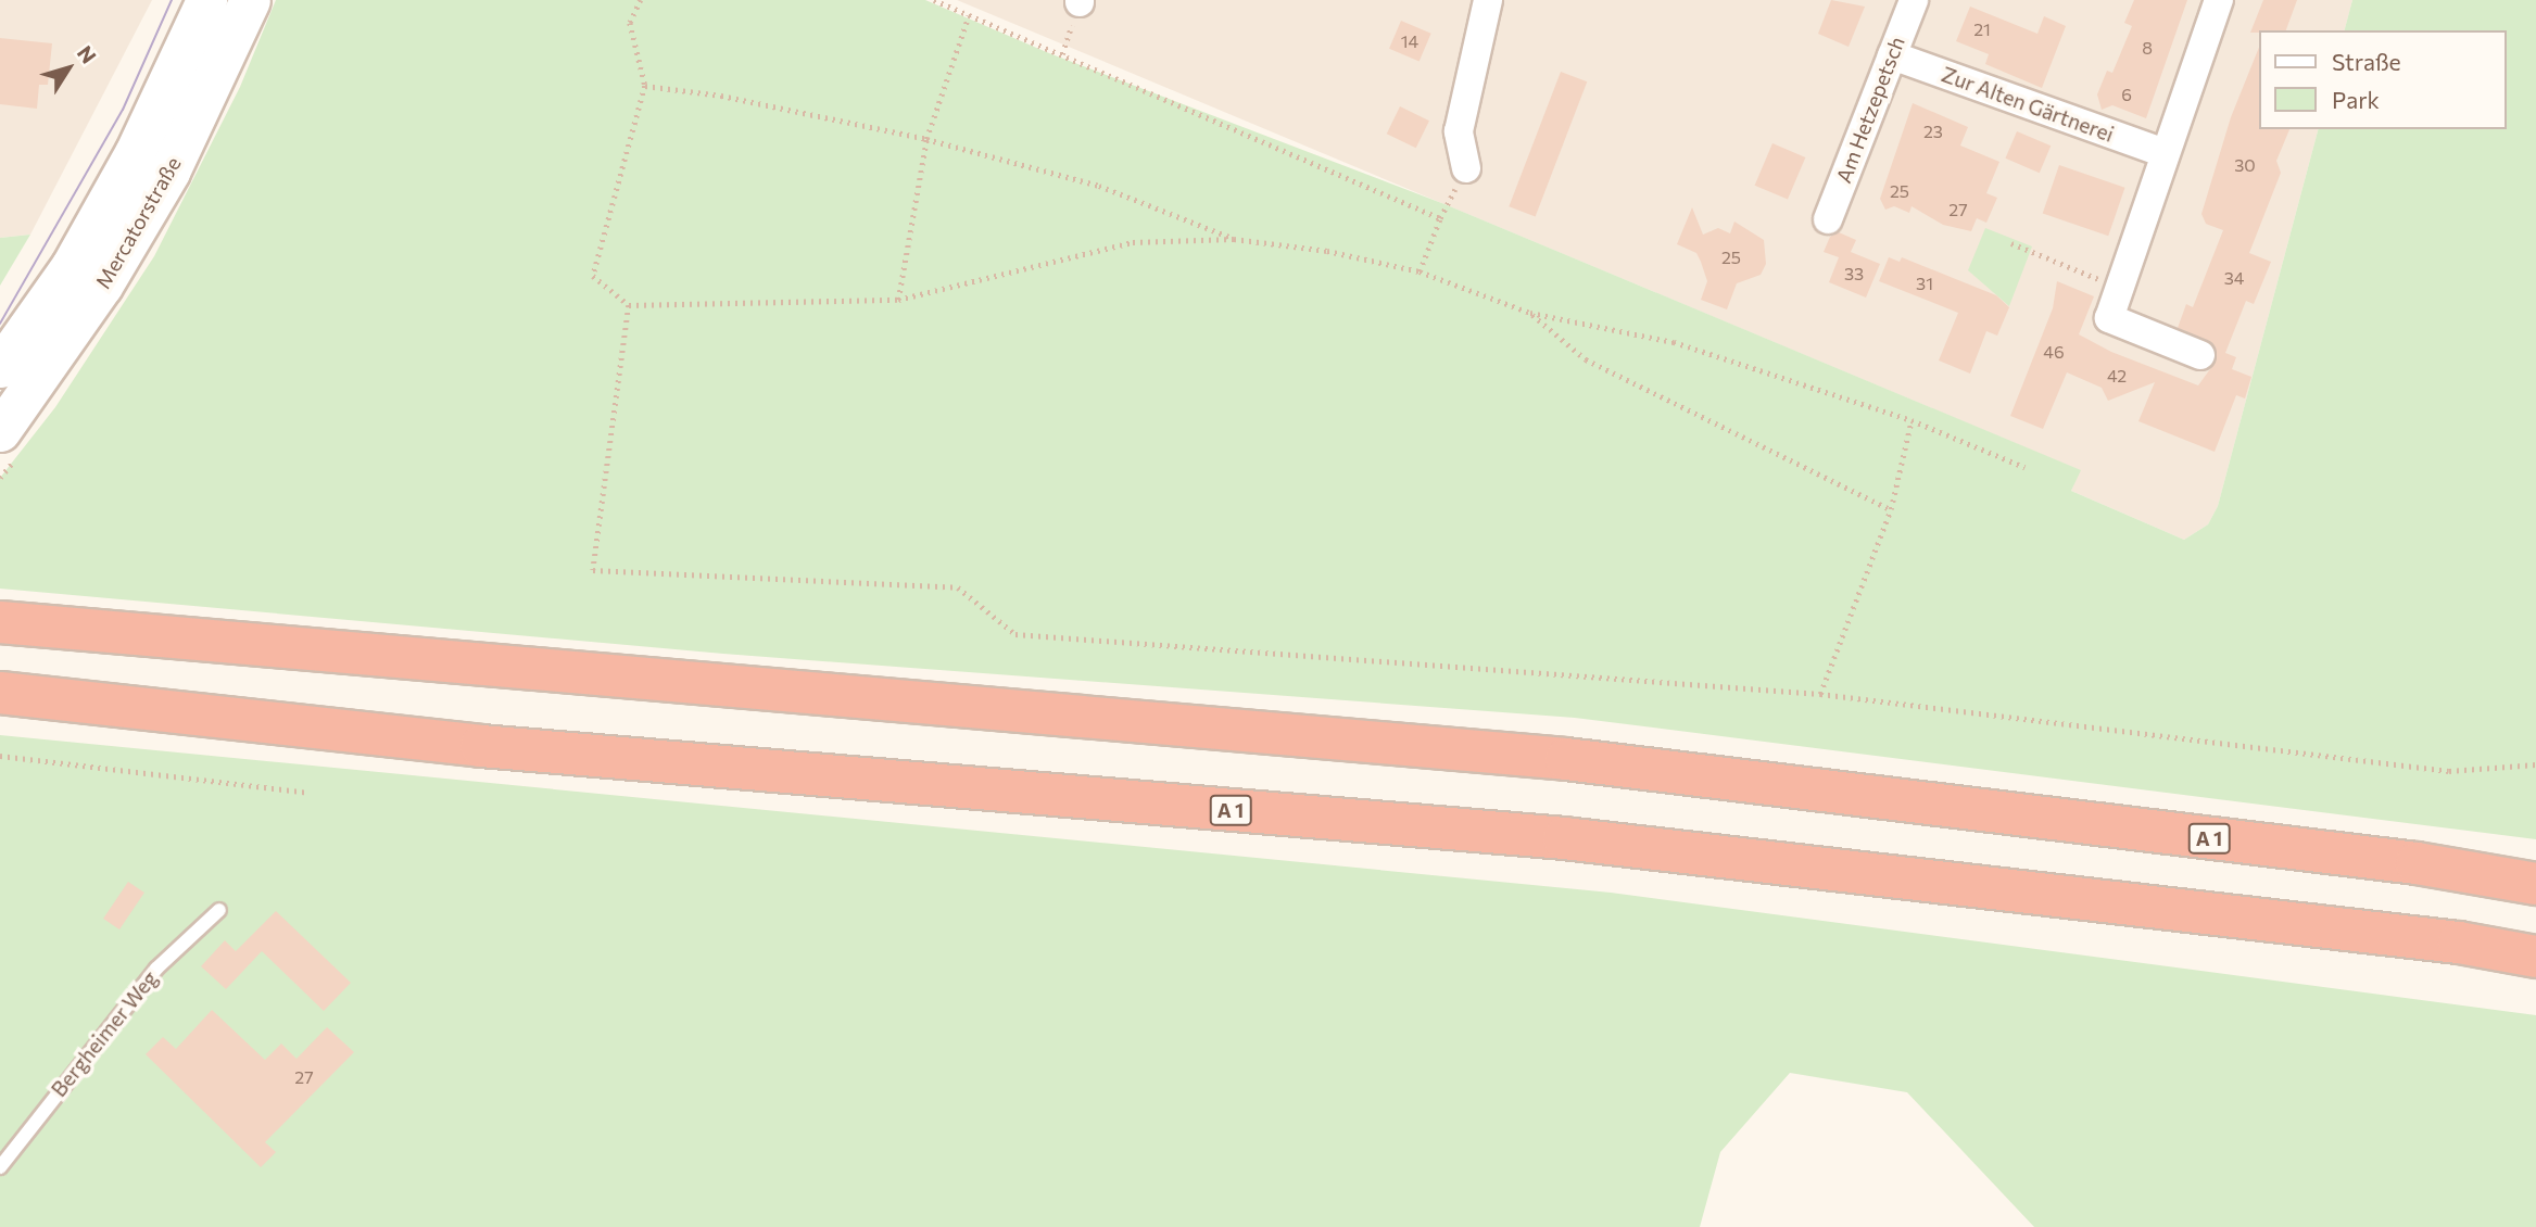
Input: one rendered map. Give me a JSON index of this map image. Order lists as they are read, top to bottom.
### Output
{
  "streets": {
    "highway": ["A 1"],
    "main road": ["Mercatorstraße"],
    "street": ["Zur Alten Gärtnerei", "Am Hetzepetsch"],
    "lane": ["Bergheimer Weg"]
  },
  "crossings": [
    ["Zur Alten Gärtnerei", "Am Hetzepetsch"]
  ],
  "house_numbers": [
    "21",
    "14",
    "8",
    "6",
    "23",
    "30",
    "25",
    "27",
    "25",
    "33",
    "34",
    "31",
    "46",
    "42",
    "27"
  ],
  "legend": ["Straße", "Park"],
  "north": "top right"
}
